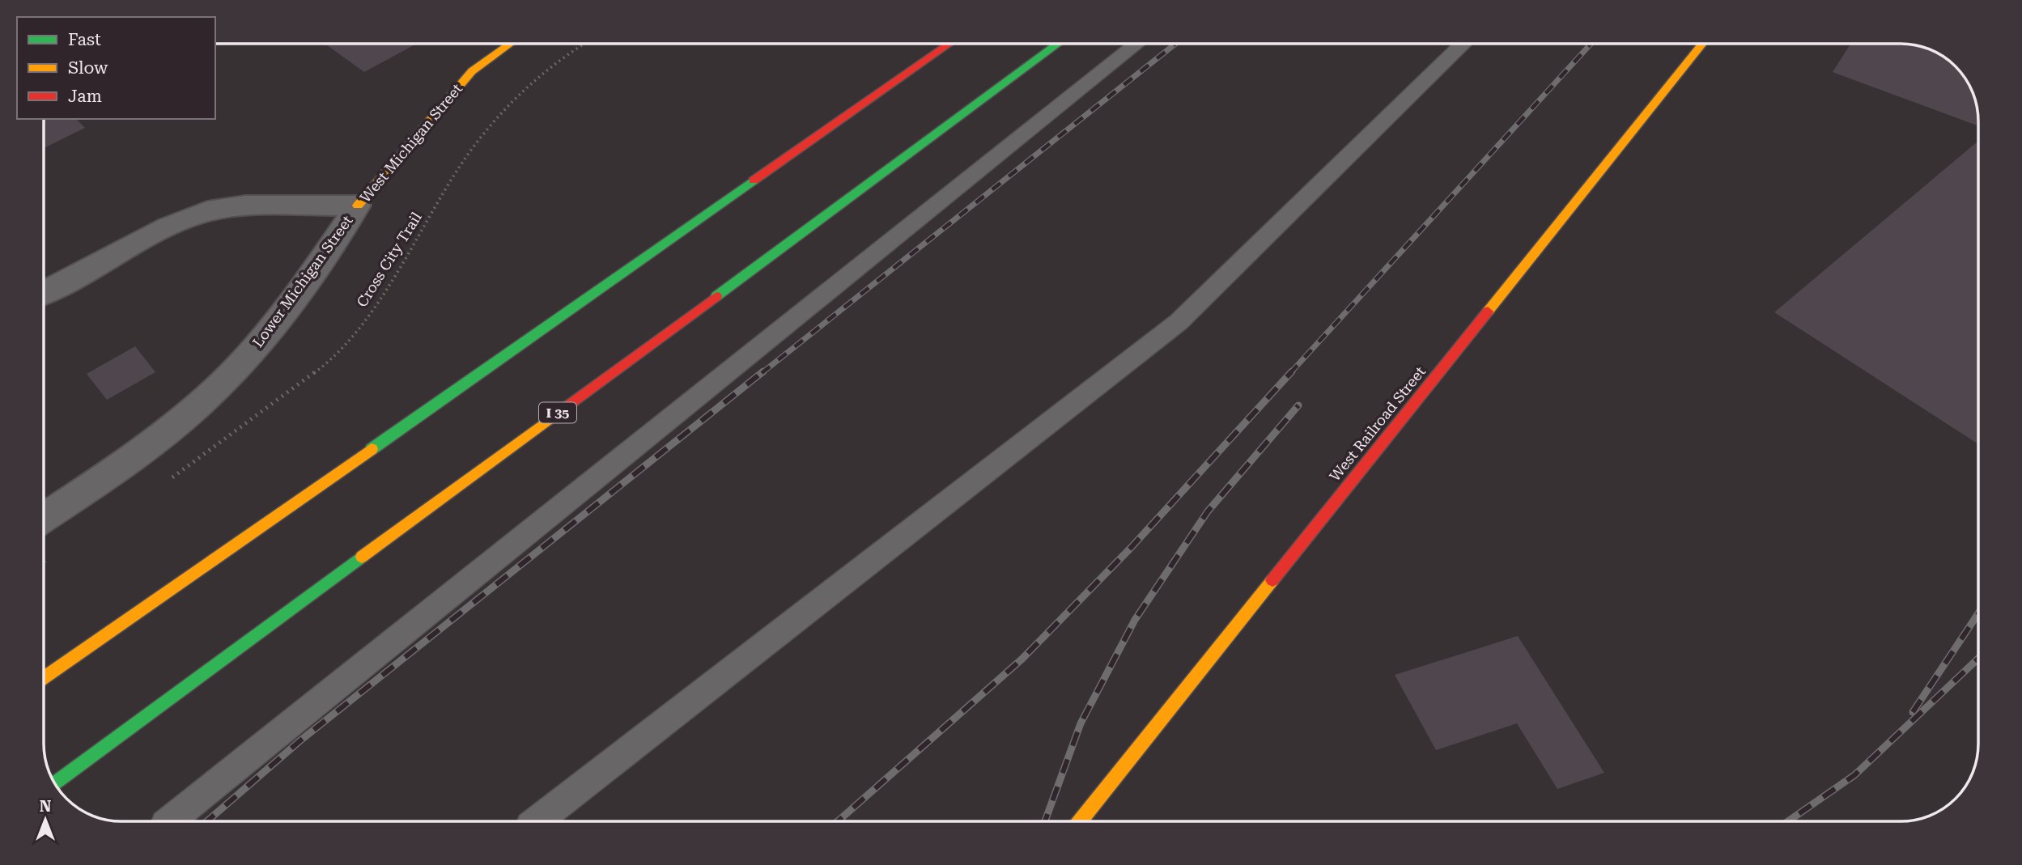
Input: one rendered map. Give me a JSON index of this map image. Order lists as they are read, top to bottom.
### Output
{
  "streets": {
    "main road": ["West Michigan Street", "I 35", "West Railroad Street"],
    "street": ["Lower Michigan Street"],
    "path": ["Cross City Trail"]
  },
  "crossings": [
    ["West Michigan Street", "Lower Michigan Street"]
  ],
  "legend": ["Fast", "Slow", "Jam"],
  "north": "top"
}
